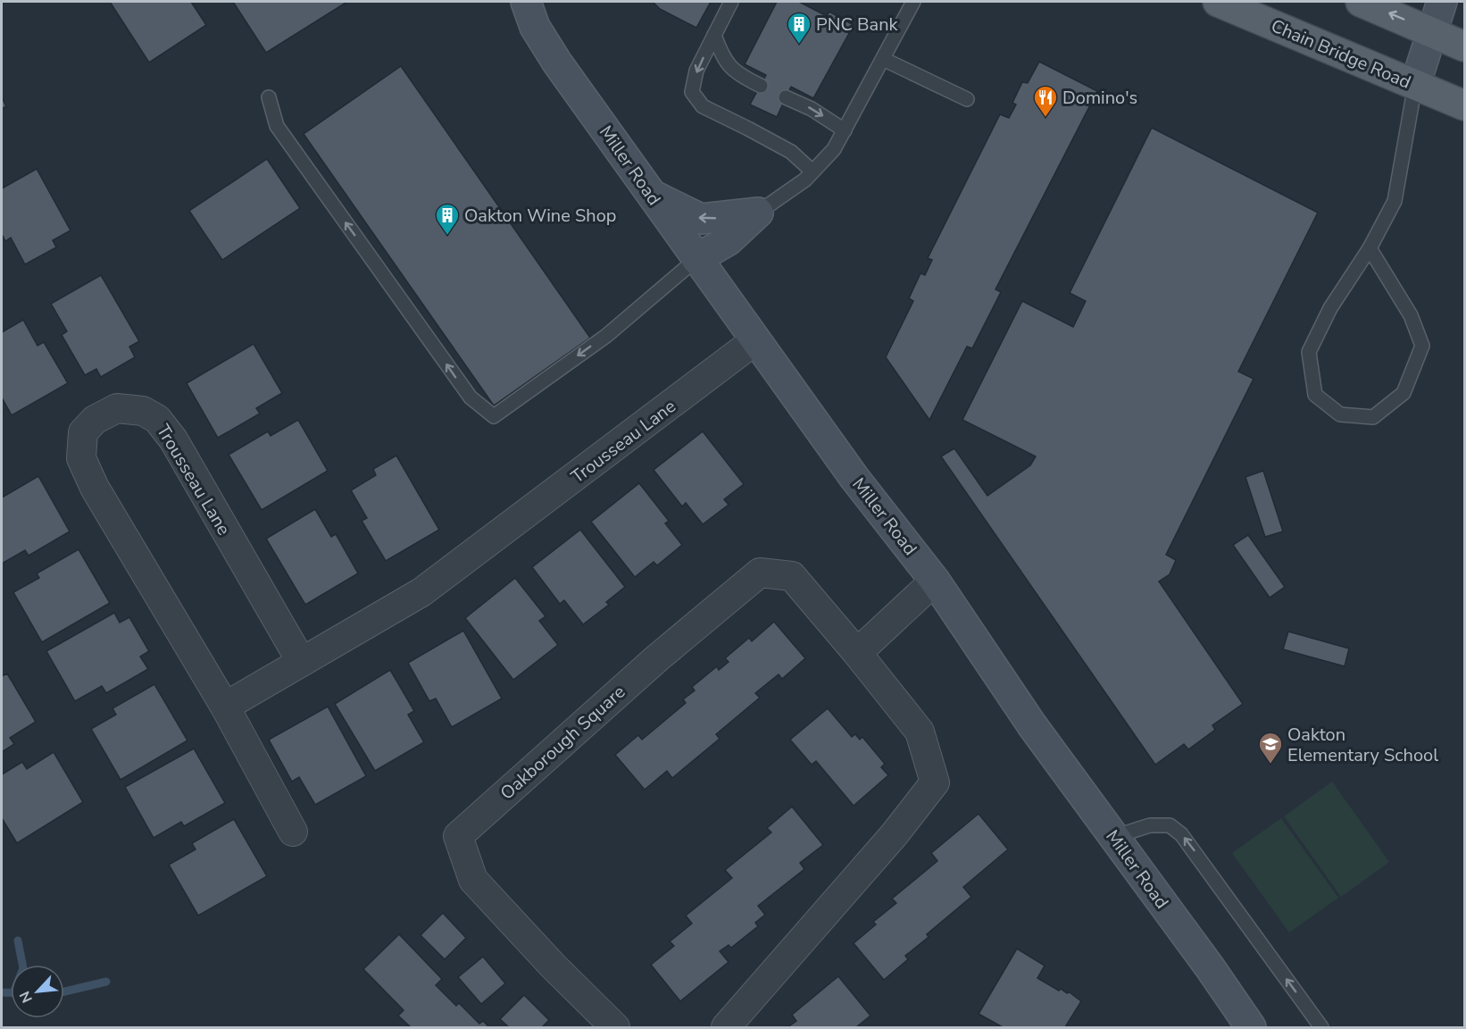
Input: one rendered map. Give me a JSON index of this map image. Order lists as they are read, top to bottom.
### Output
{
  "streets": {
    "main road": ["Chain Bridge Road"],
    "street": ["Miller Road", "Trousseau Lane", "Oakborough Square"]
  },
  "crossings": [
    ["Miller Road", "Trousseau Lane"]
  ],
  "places": {
    "building": ["PNC Bank", "Oakton Wine Shop"],
    "restaurant": ["Domino's"],
    "school or university": ["Oakton Elementary School"]
  },
  "north": "bottom left"
}
